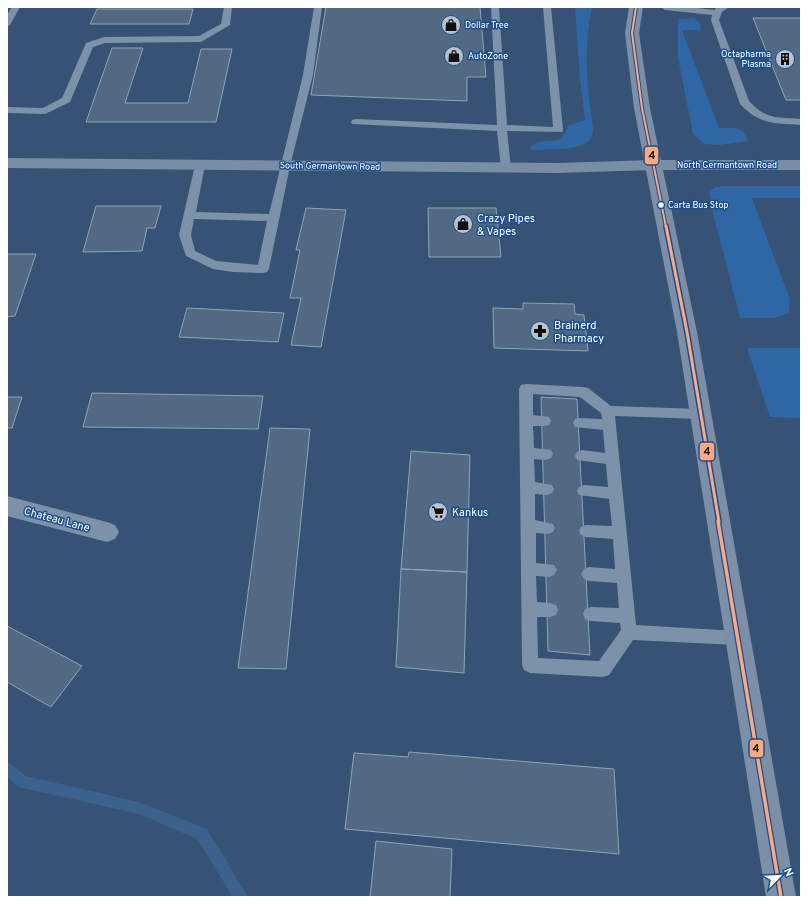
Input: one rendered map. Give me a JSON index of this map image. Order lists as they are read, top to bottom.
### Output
{
  "streets": {
    "main road": ["North Germantown Road", "South Germantown Road"],
    "street": ["Chateau Lane"]
  },
  "crossings": [
    ["North Germantown Road", "South Germantown Road"]
  ],
  "places": {
    "shop": ["Dollar Tree", "AutoZone", "Crazy Pipes & Vapes"],
    "building": ["Octapharma Plasma"],
    "other": ["Carta Bus Stop"],
    "pharmacy": ["Brainerd Pharmacy"],
    "supermarket": ["Kankus"]
  },
  "lines": ["transit line 4"],
  "north": "top right"
}
